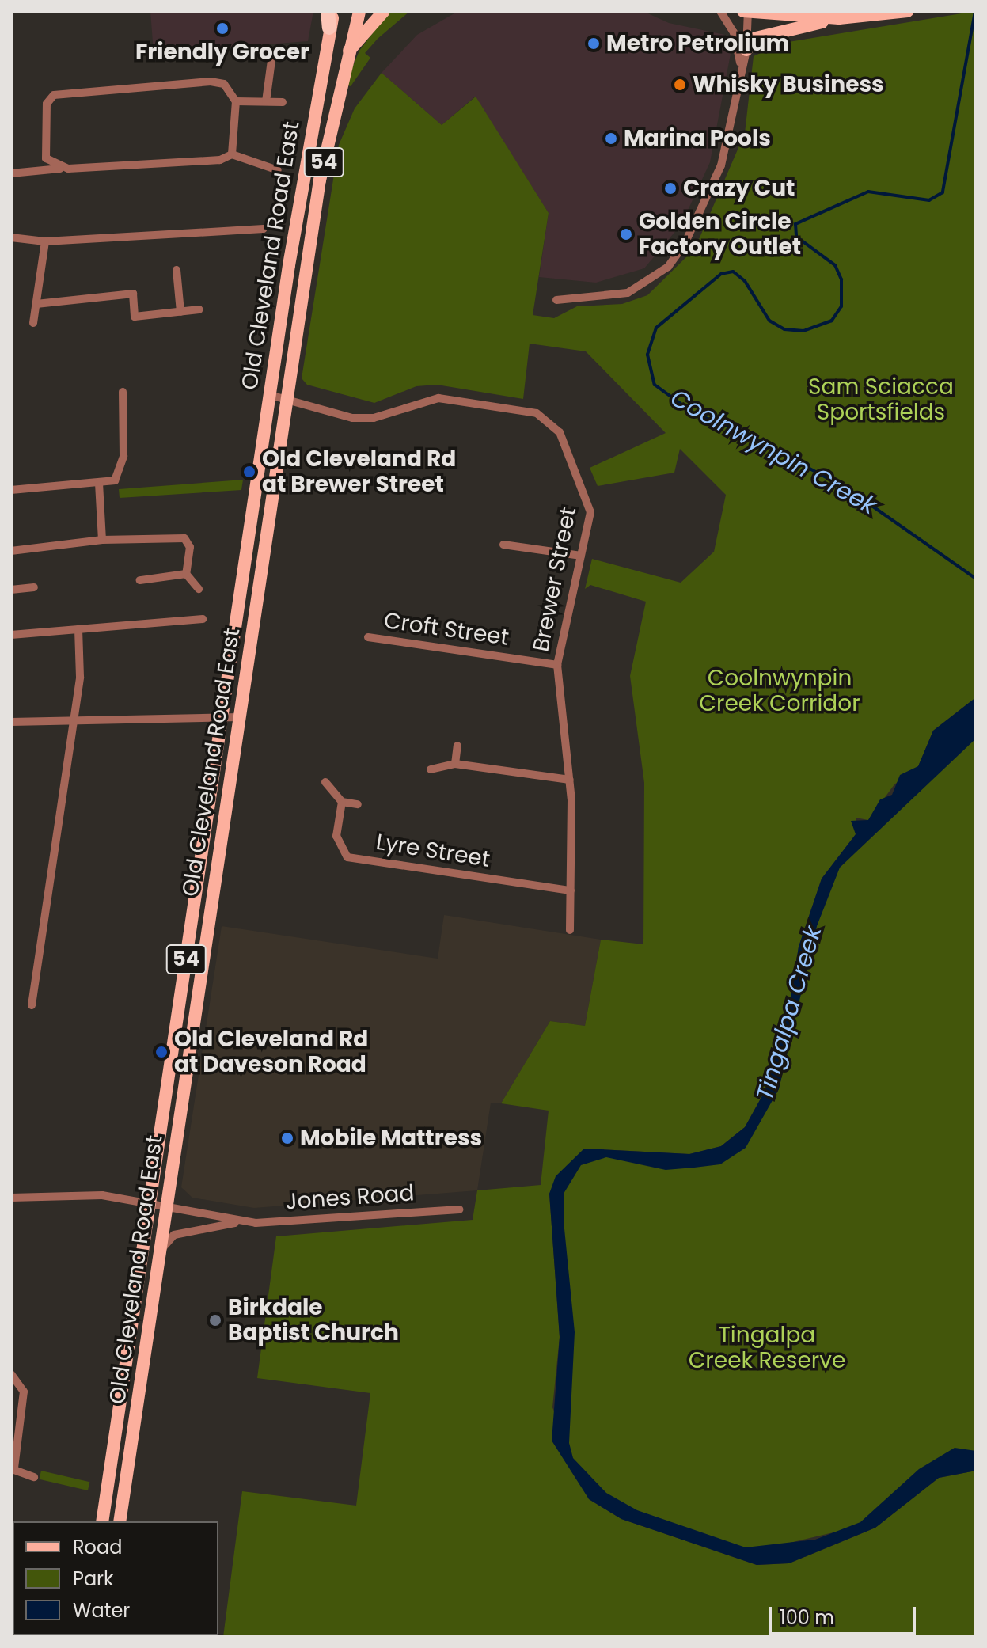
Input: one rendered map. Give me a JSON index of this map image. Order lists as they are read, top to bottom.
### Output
{
  "streets": {
    "main road": ["54", "Old Cleveland Road East"],
    "street": [
      "Brewer Street",
      "Croft Street",
      "Lyre Street",
      "Jones Road"
    ]
  },
  "crossings": [
    ["Old Cleveland Road East", "Brewer Street"],
    ["Old Cleveland Road East", "Jones Road"],
    ["Brewer Street", "Croft Street"],
    ["Brewer Street", "Lyre Street"]
  ],
  "water": ["Coolnwynpin Creek", "Tingalpa Creek"],
  "parks": ["Sam Sciacca Sportsfields", "Coolnwynpin Creek Corridor", "Tingalpa Creek Reserve"],
  "places": [
    "Friendly Grocer",
    "Metro Petrolium",
    "Whisky Business",
    "Marina Pools",
    "Crazy Cut",
    "Golden Circle Factory Outlet",
    "Old Cleveland Rd at Brewer Street",
    "Old Cleveland Rd at Daveson Road",
    "Mobile Mattress",
    "Birkdale Baptist Church"
  ],
  "legend": ["Road", "Park", "Water"],
  "scale_bar": "100 m"
}
